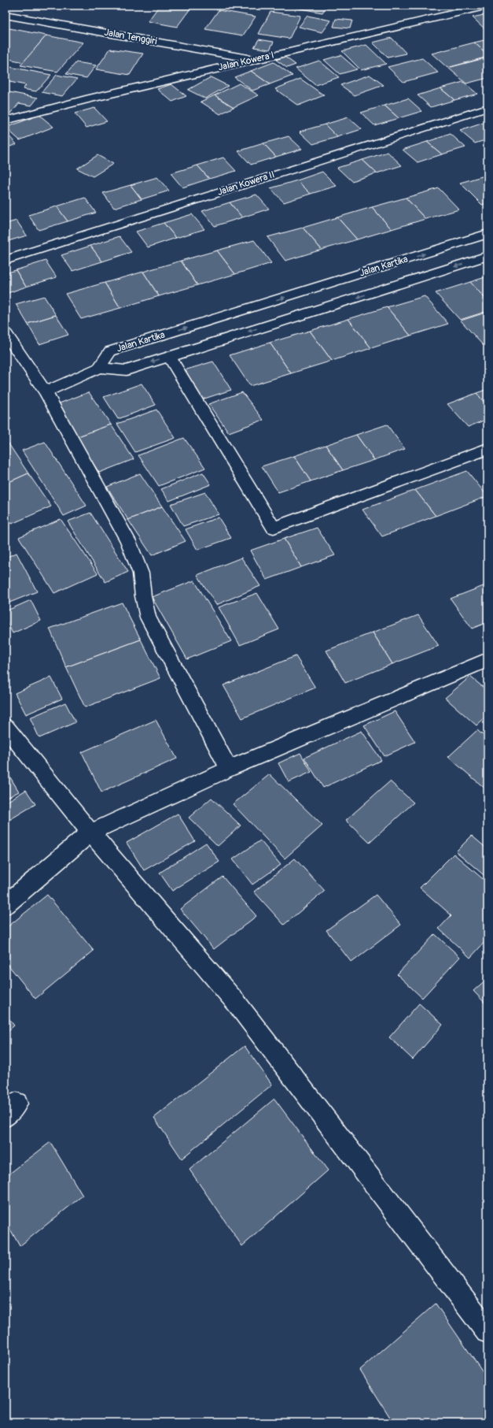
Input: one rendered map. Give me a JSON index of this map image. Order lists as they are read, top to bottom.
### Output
{
  "streets": {
    "street": [
      "Jalan Tenggiri",
      "Jalan Kowera I",
      "Jalan Kowera II",
      "Jalan Kartika"
    ]
  },
  "crossings": [
    ["Jalan Tenggiri", "Jalan Kowera I"]
  ]
}
